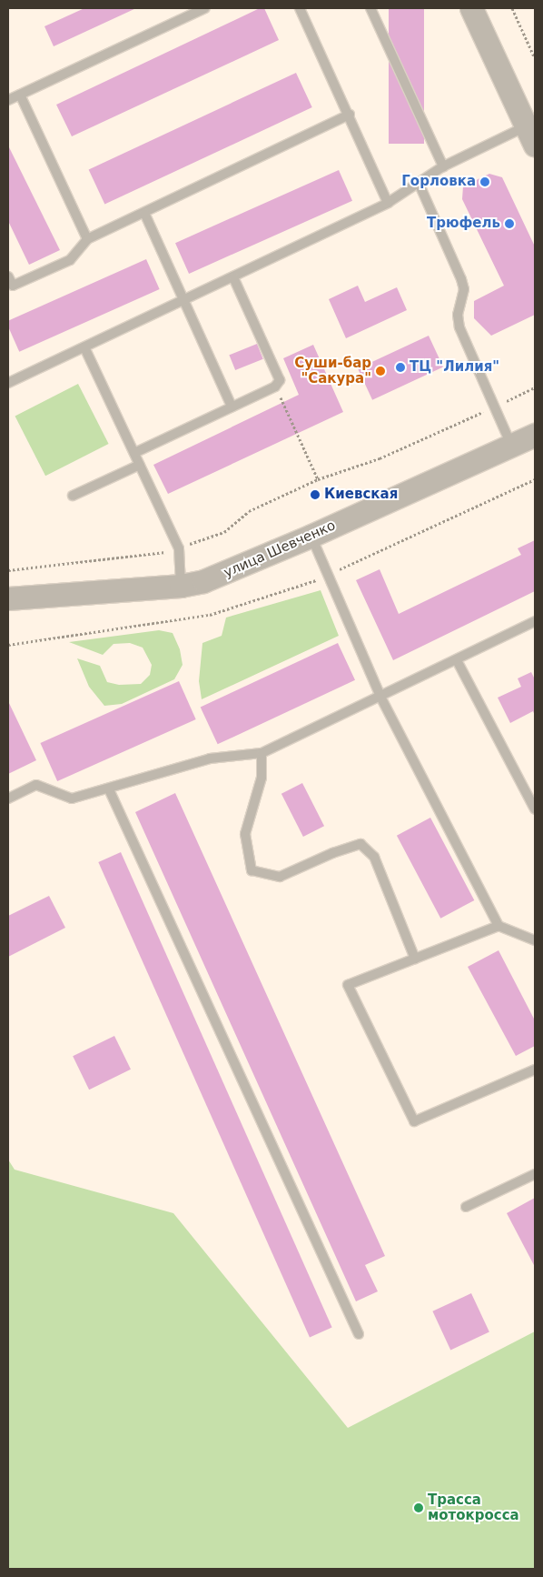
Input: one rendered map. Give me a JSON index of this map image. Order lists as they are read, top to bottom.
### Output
{
  "streets": {
    "street": ["улица Шевченко"]
  },
  "places": [
    "Горловка",
    "Трюфель",
    "ТЦ \"Лилия\"",
    "Суши-бар \"Сакура\"",
    "Киевская",
    "Трасса мотокросса"
  ]
}
